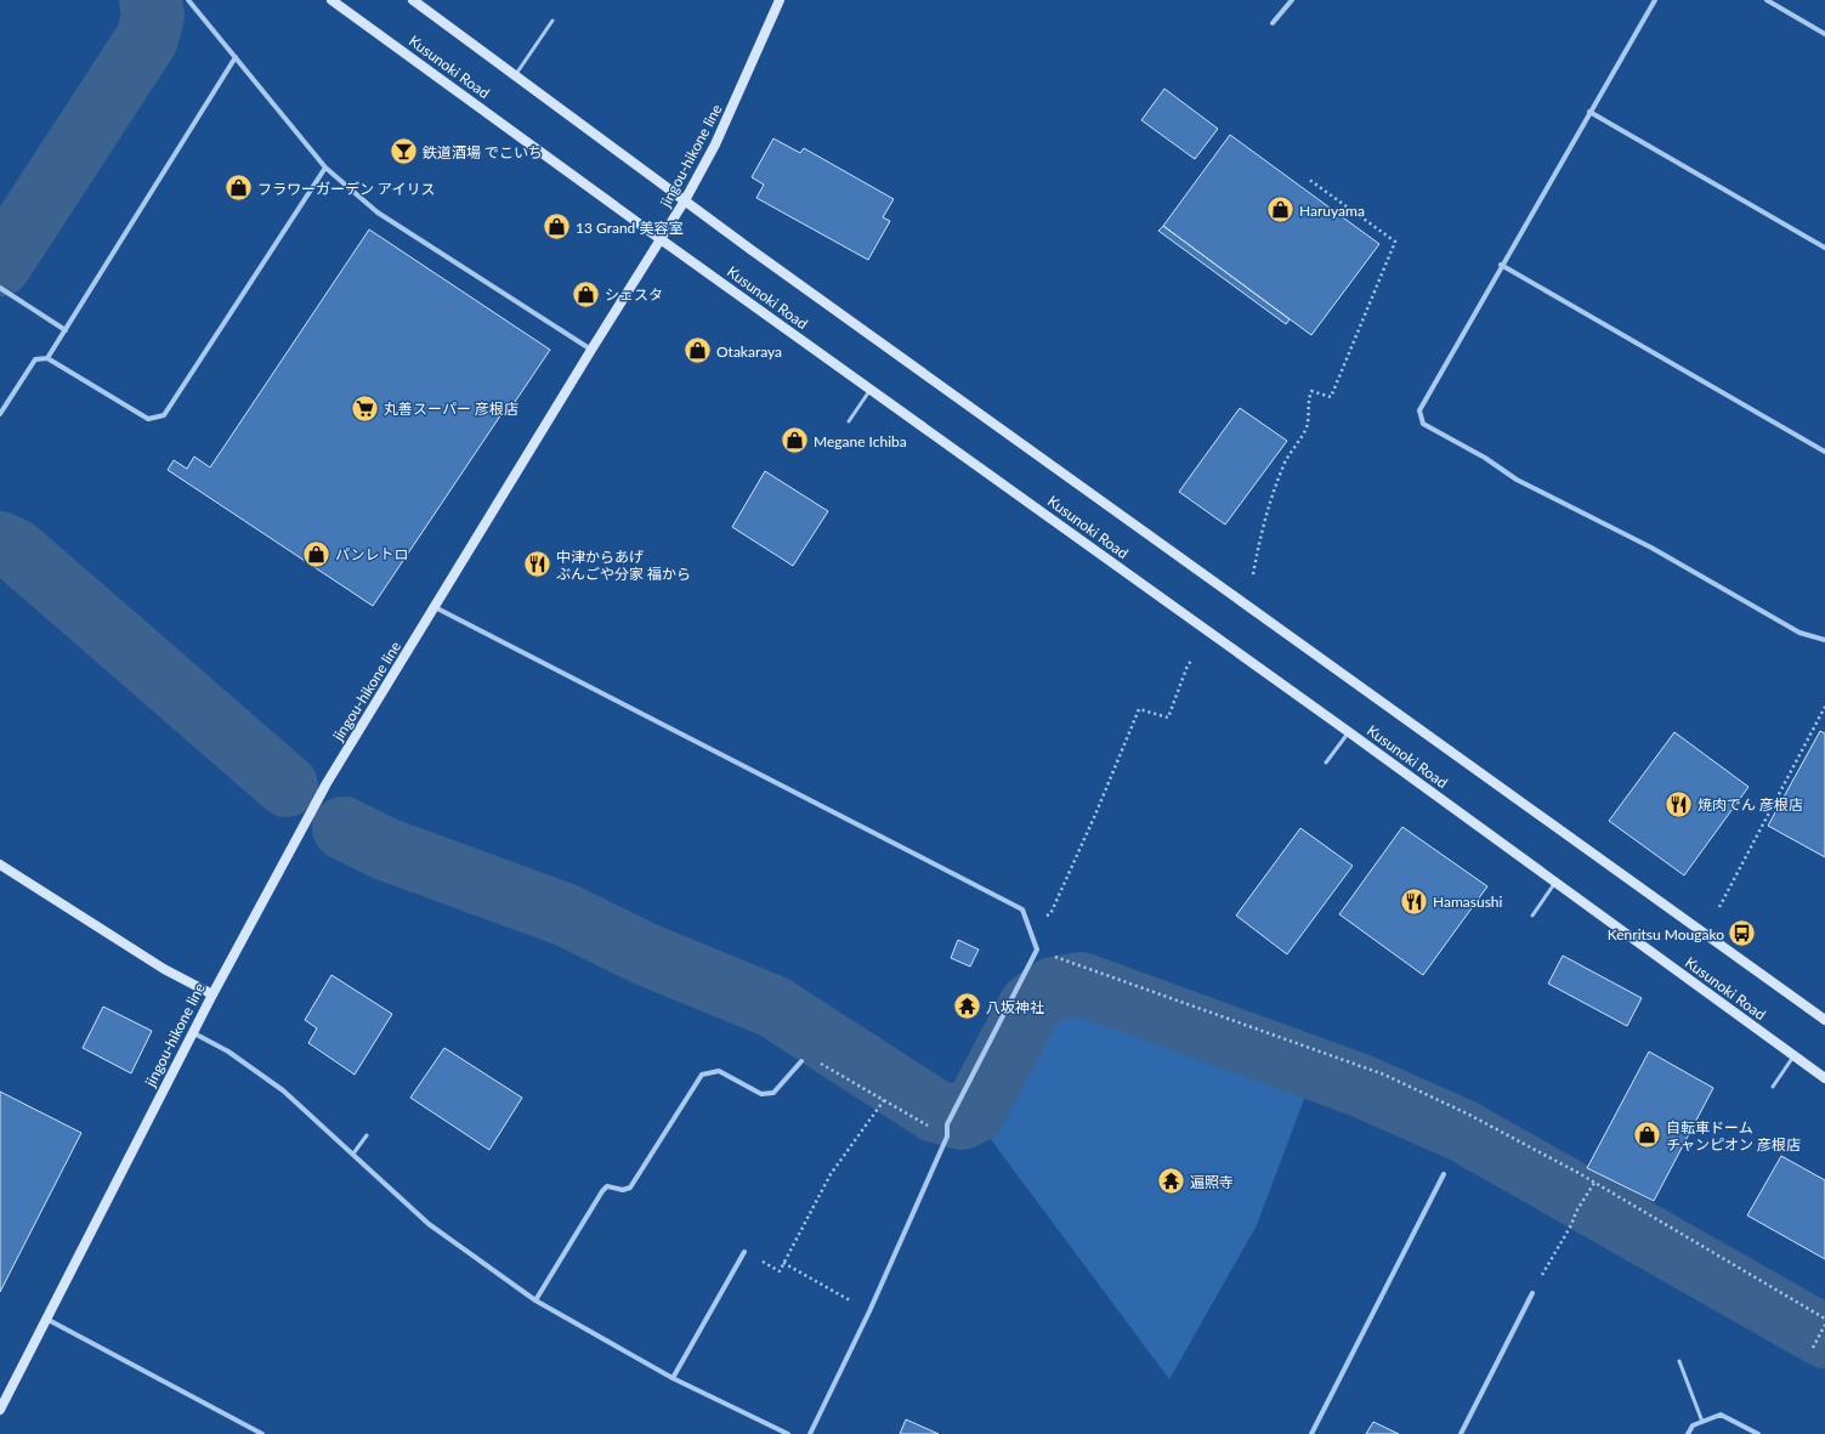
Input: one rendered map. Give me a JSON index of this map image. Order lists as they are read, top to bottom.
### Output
{
  "streets": {
    "main road": ["Kusunoki Road", "jingou-hikone line"]
  },
  "crossings": [
    ["Kusunoki Road", "jingou-hikone line"]
  ],
  "places": {
    "bar": ["鉄道酒場 でこいち"],
    "shop": [
      "フラワーガーデン アイリス",
      "Haruyama",
      "13 Grand 美容室",
      "シェスタ",
      "Otakaraya",
      "Megane Ichiba",
      "パンレトロ",
      "自転車ドーム チャンピオン 彦根店"
    ],
    "supermarket": ["丸善スーパー 彦根店"],
    "restaurant": ["中津からあげ ぶんごや分家 福から", "焼肉でん 彦根店", "Hamasushi"],
    "bus stop": ["Kenritsu Mougako"],
    "temple": ["八坂神社", "遍照寺"]
  }
}
